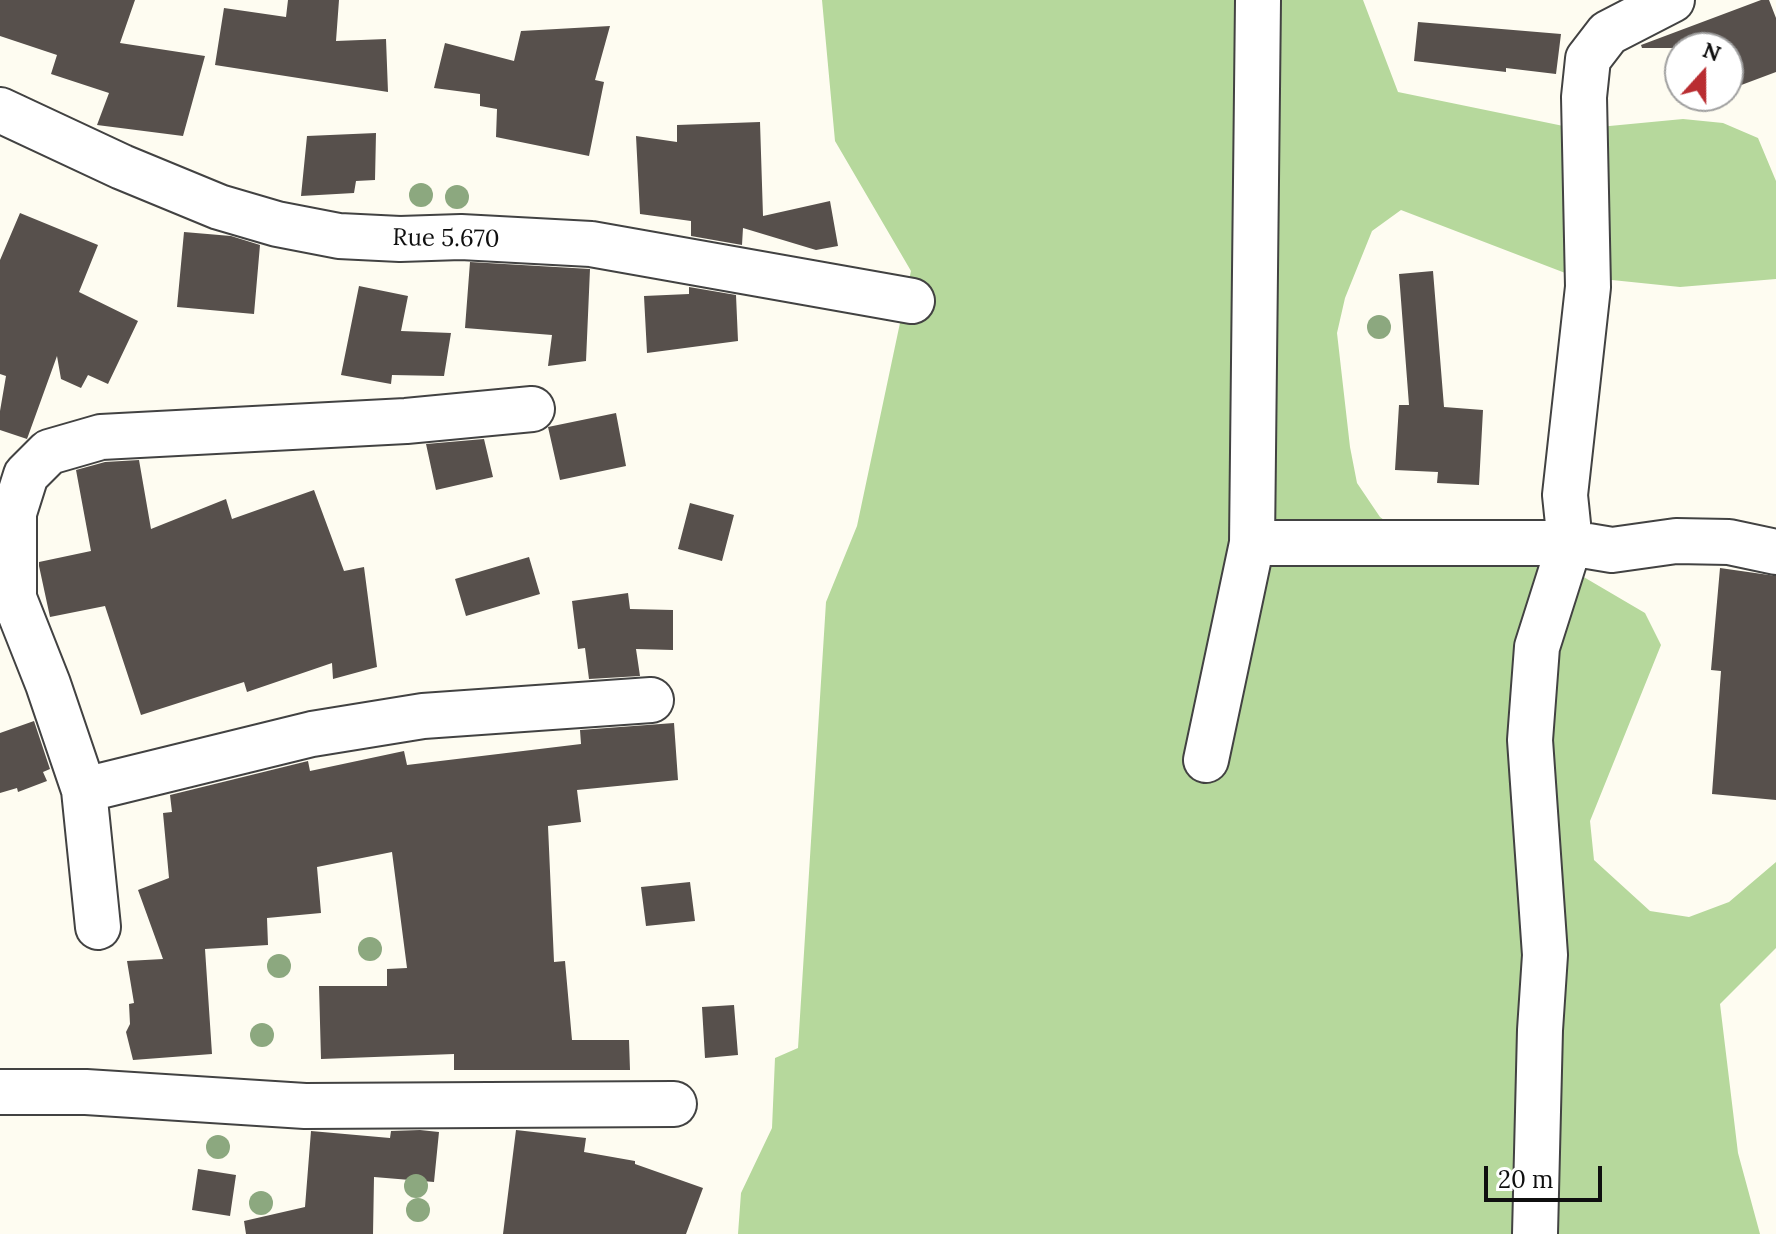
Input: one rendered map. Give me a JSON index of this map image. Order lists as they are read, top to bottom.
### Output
{
  "streets": {
    "street": ["Rue 5.670"]
  },
  "scale_bar": "20 m",
  "north": "top"
}
